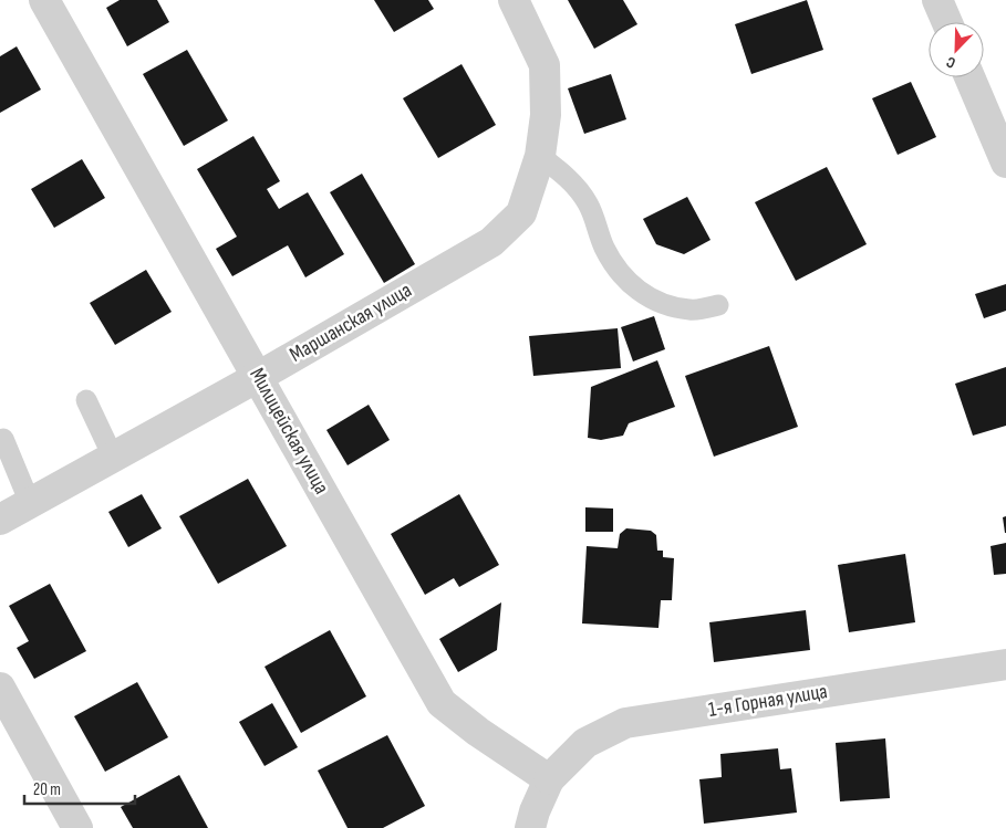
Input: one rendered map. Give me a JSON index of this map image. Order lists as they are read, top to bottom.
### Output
{
  "streets": {
    "street": ["Маршанская улица", "Милицейская улица", "1-я Горная улица"]
  },
  "crossings": [
    ["Маршанская улица", "Милицейская улица"],
    ["Милицейская улица", "1-я Горная улица"]
  ],
  "scale_bar": "20 m",
  "north": "bottom left"
}
